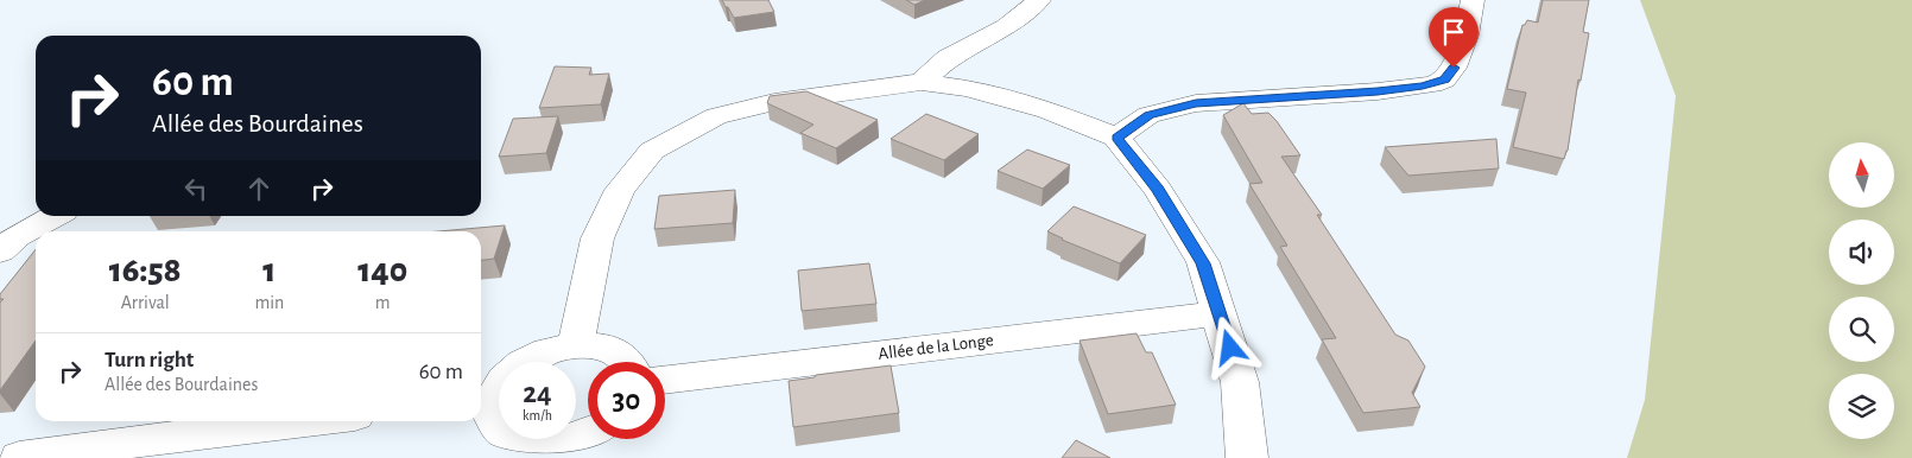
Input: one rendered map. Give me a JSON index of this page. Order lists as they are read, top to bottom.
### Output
{
  "streets": {
    "street": ["Allée de la Longe"]
  },
  "north": "top",
  "page": {
    "turn": ["60 m", "Allée des Bourdaines"],
    "eta": [
      "16:58",
      "Arrival",
      "1",
      "min",
      "140",
      "m"
    ],
    "list": [
      {
        "name": "Turn right",
        "note": "Allée des Bourdaines",
        "value": "60 m"
      }
    ],
    "speed": "24 km/h",
    "limit": "30"
  }
}
